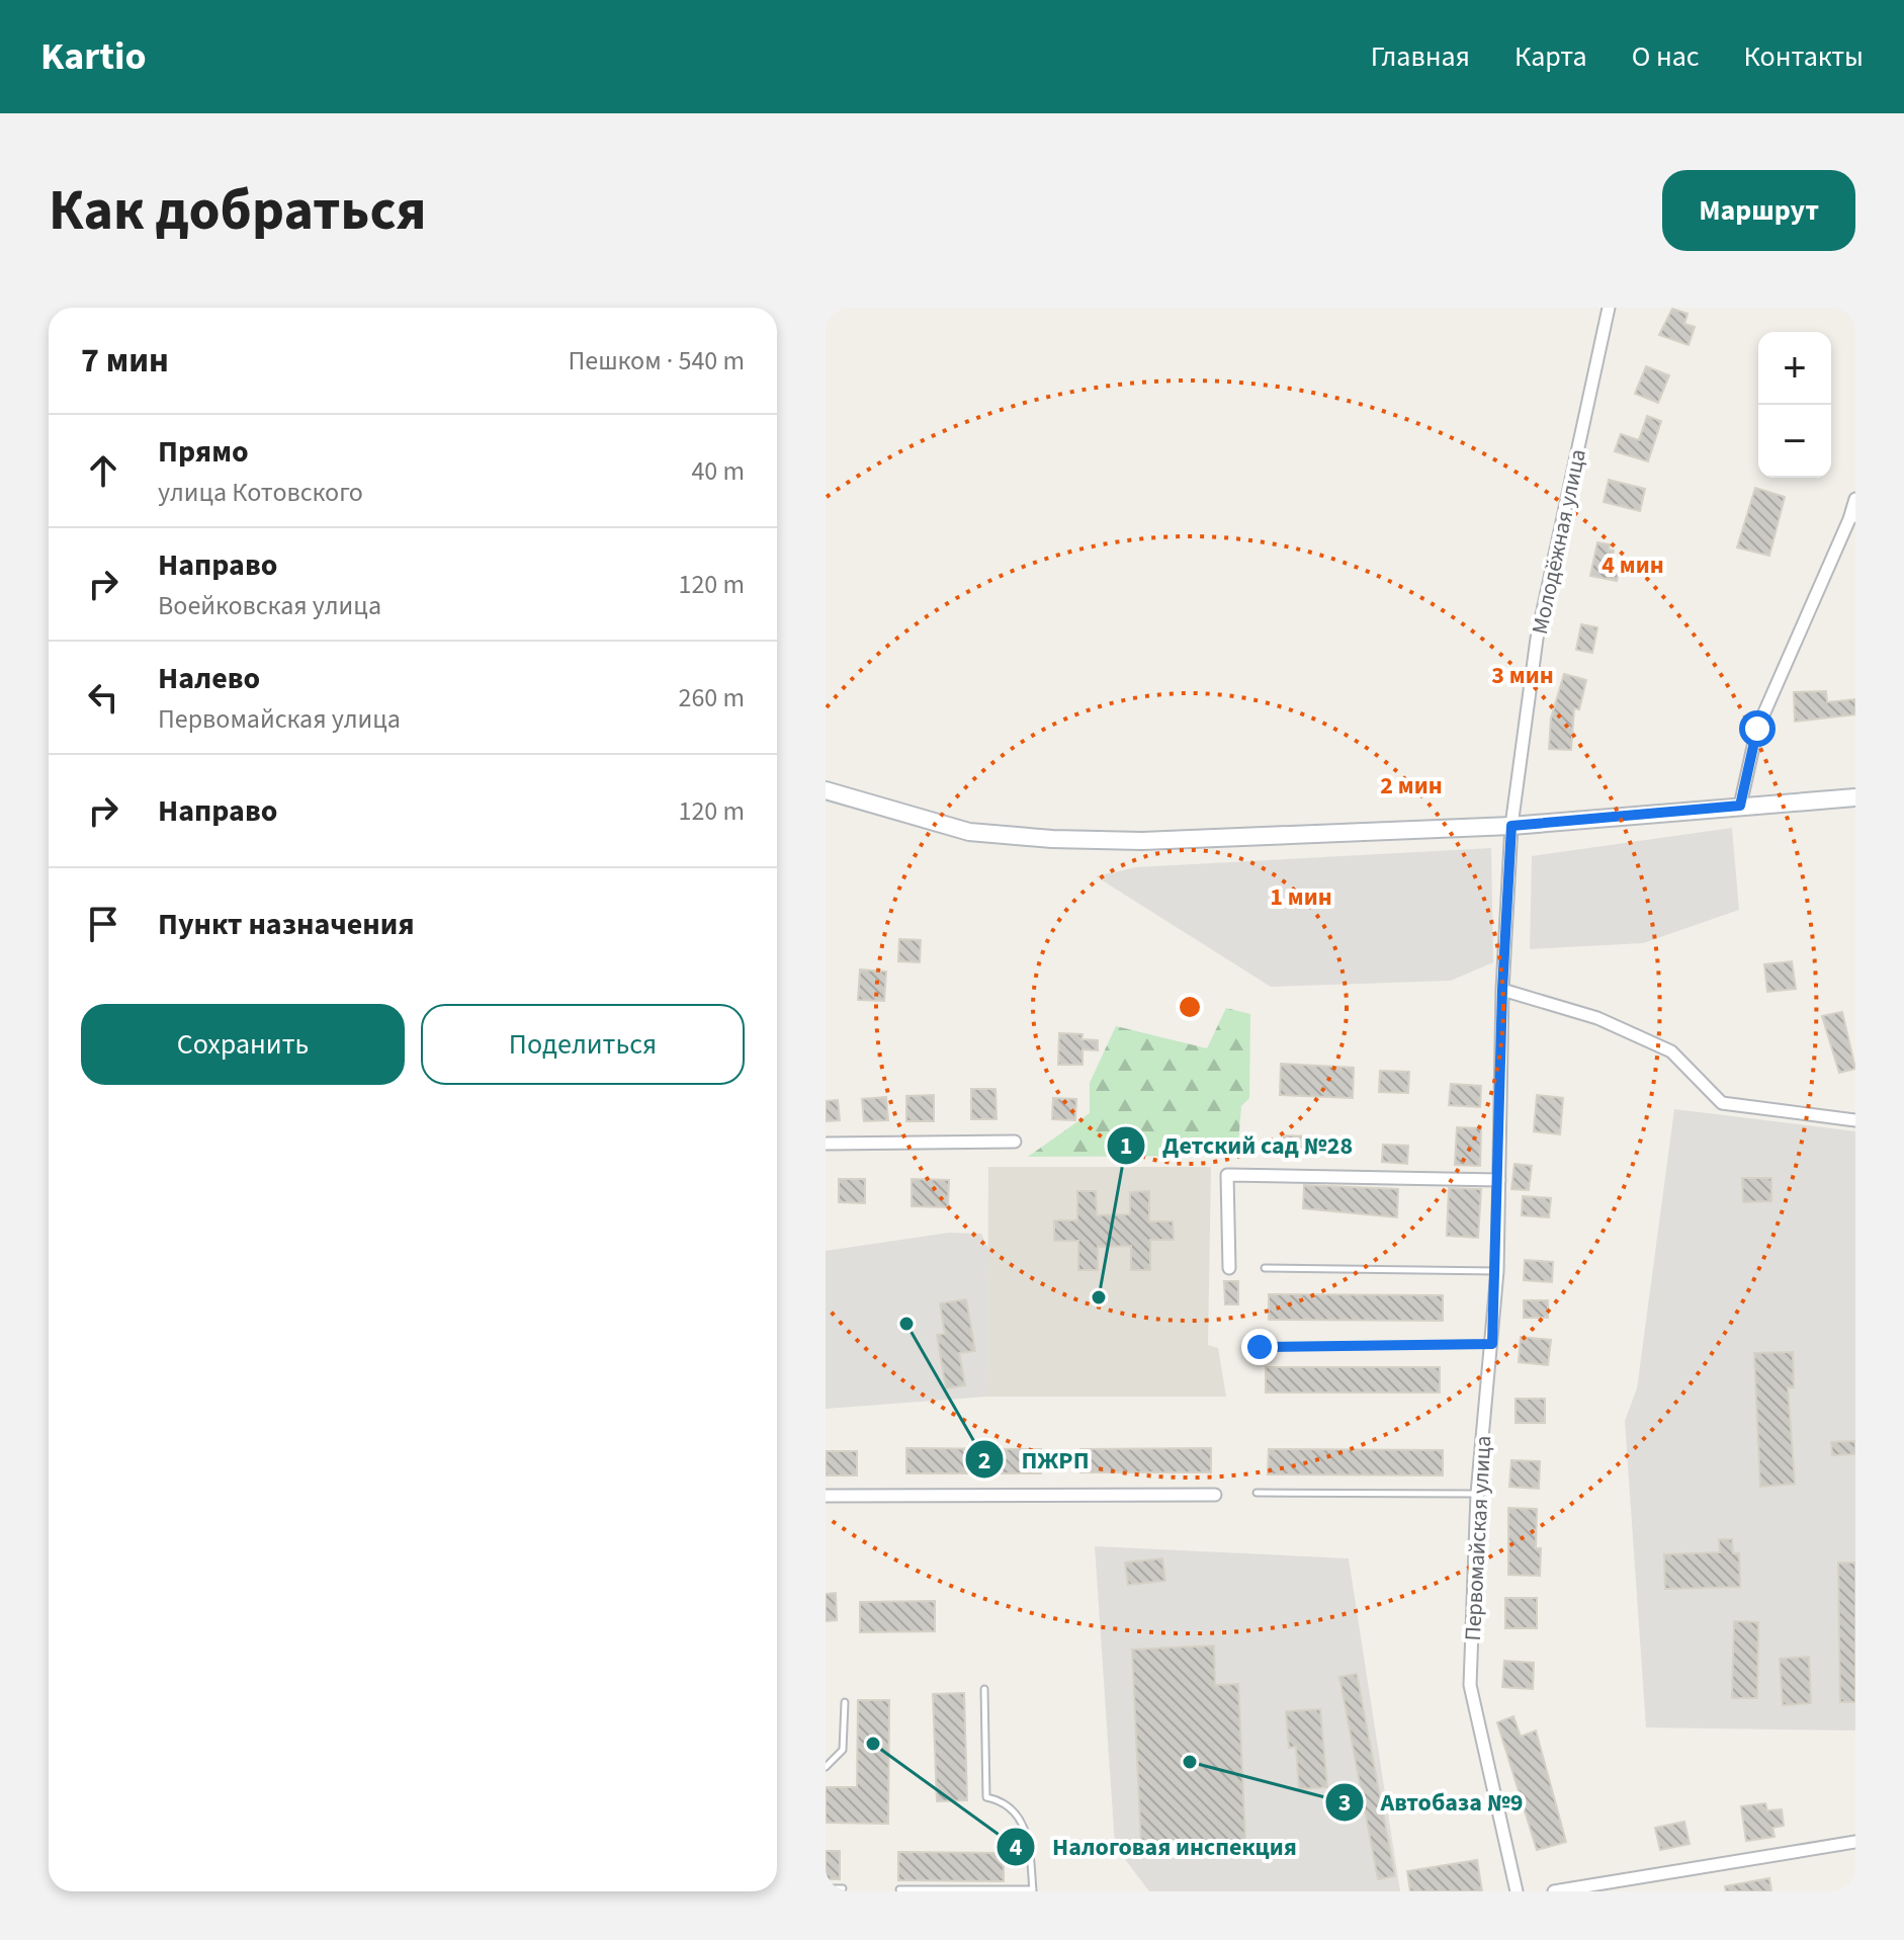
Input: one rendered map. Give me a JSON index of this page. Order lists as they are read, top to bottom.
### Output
{
  "streets": {
    "street": ["Молодёжная улица", "Первомайская улица"]
  },
  "crossings": [
    ["Молодёжная улица", "Первомайская улица"]
  ],
  "places": [
    "Детский сад №28",
    "ПЖРП",
    "Налоговая инспекция",
    "Автобаза №9"
  ],
  "page": {
    "header": "Kartio",
    "nav": [
      "Главная",
      "Карта",
      "О нас",
      "Контакты"
    ],
    "buttons": [
      "Маршрут",
      ["Сохранить", "Поделиться"]
    ],
    "title": "Как добраться",
    "heading": ["7 мин", "Пешком · 540 m"],
    "map_buttons": ["+", "−"],
    "list": [
      ["Прямо", "улица Котовского", "40 m"],
      ["Направо", "Воейковская улица", "120 m"],
      ["Налево", "Первомайская улица", "260 m"],
      ["Направо", "120 m"],
      "Пункт назначения"
    ]
  },
  "rings": [
    "4 мин",
    "3 мин",
    "2 мин",
    "1 мин"
  ]
}
